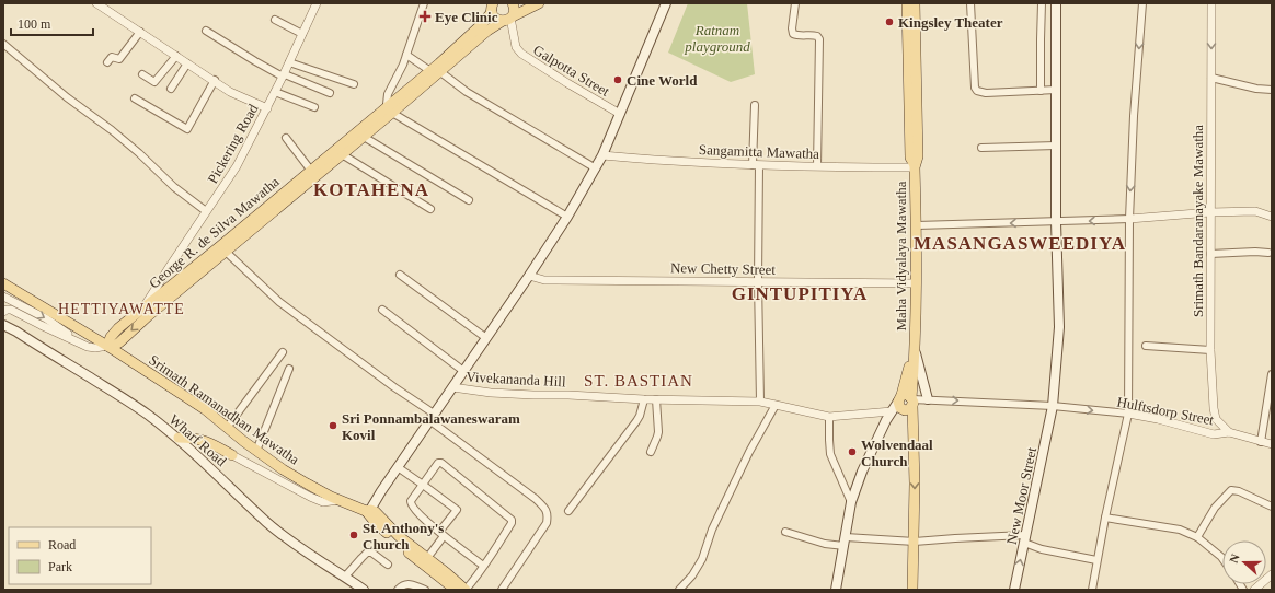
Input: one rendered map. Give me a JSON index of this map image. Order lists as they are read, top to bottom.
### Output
{
  "streets": {
    "main road": [
      "George R. de Silva Mawatha",
      "Maha Vidyalaya Mawatha",
      "Srimath Ramanadhan Mawatha",
      "Wharf Road",
      "New Moor Street"
    ],
    "street": [
      "Galpotta Street",
      "Pickering Road",
      "Sangamitta Mawatha",
      "Srimath Bandaranayake Mawatha",
      "New Chetty Street",
      "Vivekananda Hill",
      "Hulftsdorp Street"
    ]
  },
  "crossings": [
    ["Galpotta Street", "George R. de Silva Mawatha"],
    ["Pickering Road", "George R. de Silva Mawatha"],
    ["Sangamitta Mawatha", "Maha Vidyalaya Mawatha"],
    ["Srimath Bandaranayake Mawatha", "Hulftsdorp Street"],
    ["George R. de Silva Mawatha", "Srimath Ramanadhan Mawatha"],
    ["Maha Vidyalaya Mawatha", "New Chetty Street"],
    ["Maha Vidyalaya Mawatha", "Hulftsdorp Street"],
    ["Hulftsdorp Street", "New Moor Street"]
  ],
  "one_way": ["Hulftsdorp Street"],
  "districts": [
    "KOTAHENA",
    "MASANGASWEEDIYA",
    "GINTUPITIYA",
    "HETTIYAWATTE",
    "ST. BASTIAN"
  ],
  "parks": ["Ratnam playground"],
  "places": {
    "health": ["Eye Clinic"],
    "other": [
      "Kingsley Theater",
      "Cine World",
      "Sri Ponnambalawaneswaram Kovil",
      "Wolvendaal Church",
      "St. Anthony's Church"
    ]
  },
  "legend": ["Road", "Park"],
  "scale_bar": "100 m",
  "north": "left"
}
